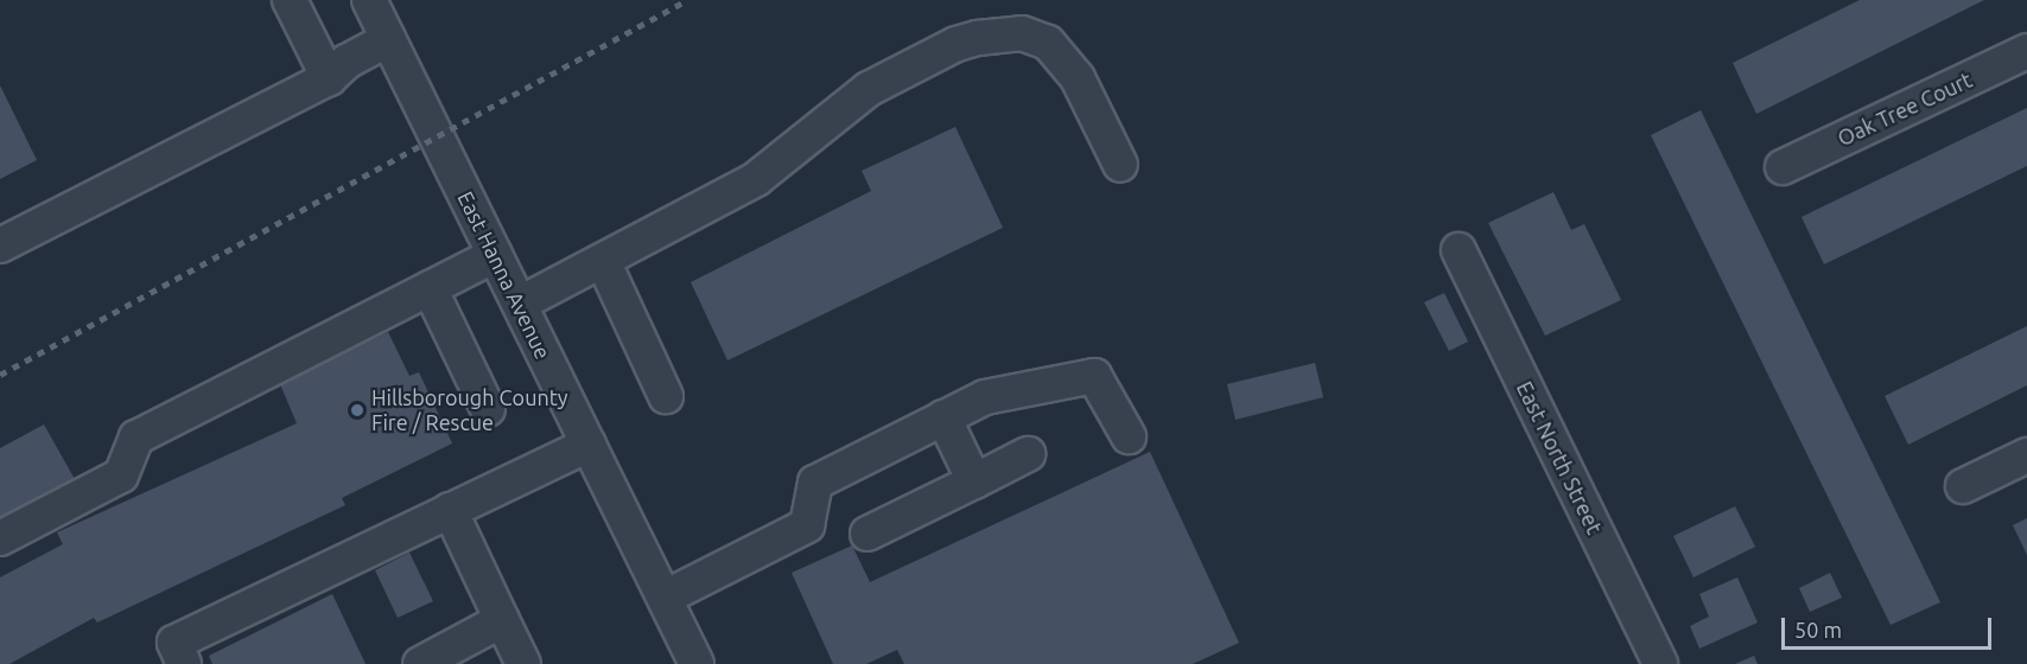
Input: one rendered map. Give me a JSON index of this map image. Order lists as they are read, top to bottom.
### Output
{
  "streets": {
    "street": ["Oak Tree Court", "East Hanna Avenue", "East North Street"]
  },
  "places": ["Hillsborough County Fire / Rescue"],
  "scale_bar": "50 m"
}
